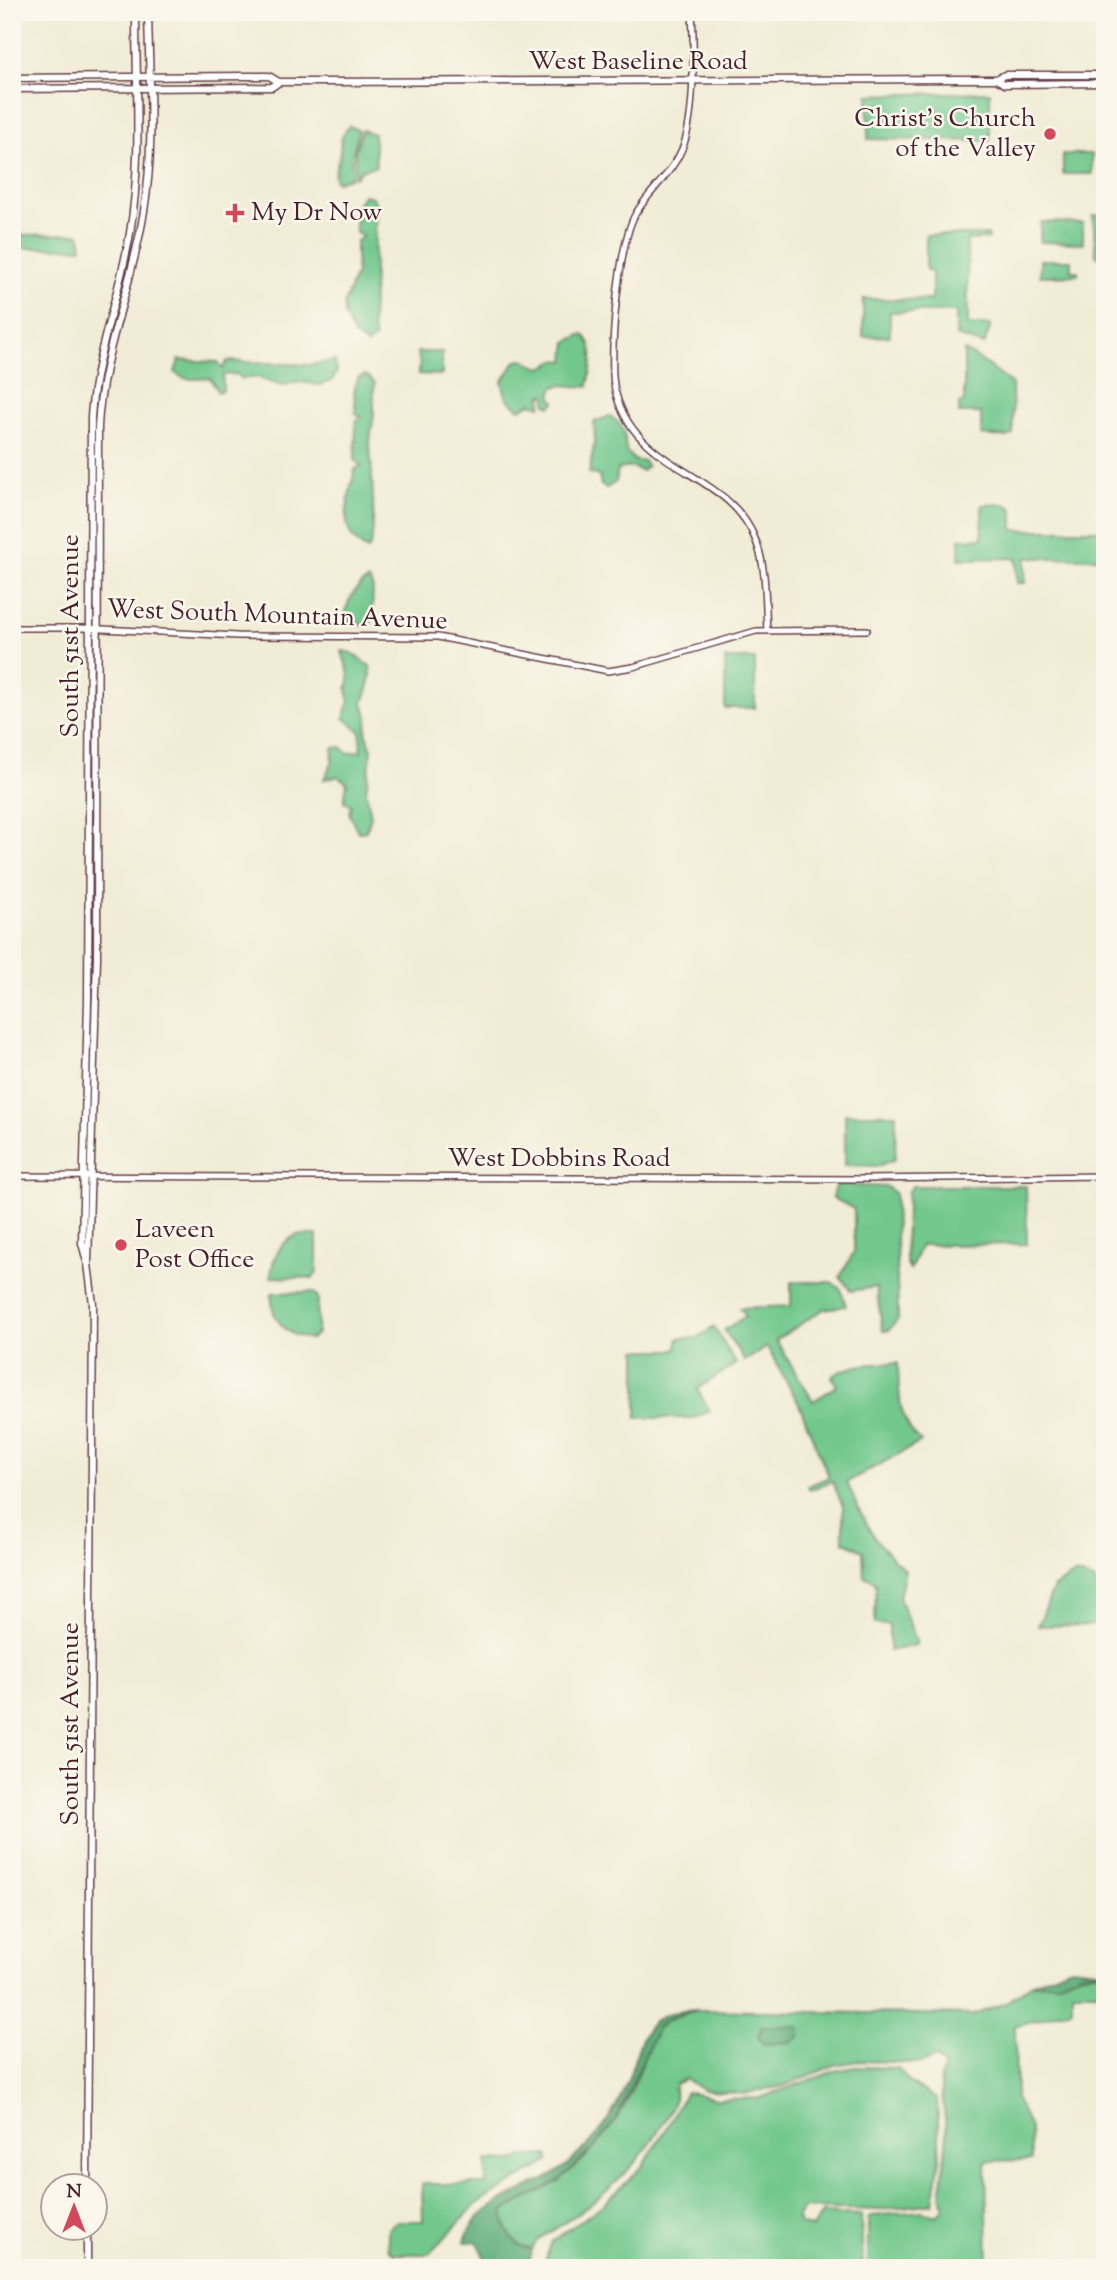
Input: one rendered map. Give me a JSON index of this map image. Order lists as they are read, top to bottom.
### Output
{
  "streets": {
    "main road": ["West Baseline Road", "South 51st Avenue"],
    "street": ["West South Mountain Avenue", "West Dobbins Road"]
  },
  "crossings": [
    ["West Baseline Road", "South 51st Avenue"],
    ["West South Mountain Avenue", "South 51st Avenue"],
    ["South 51st Avenue", "West Dobbins Road"]
  ],
  "places": {
    "other": ["Christ's Church of the Valley", "Laveen Post Office"],
    "health": ["My Dr Now"]
  },
  "north": "top"
}
